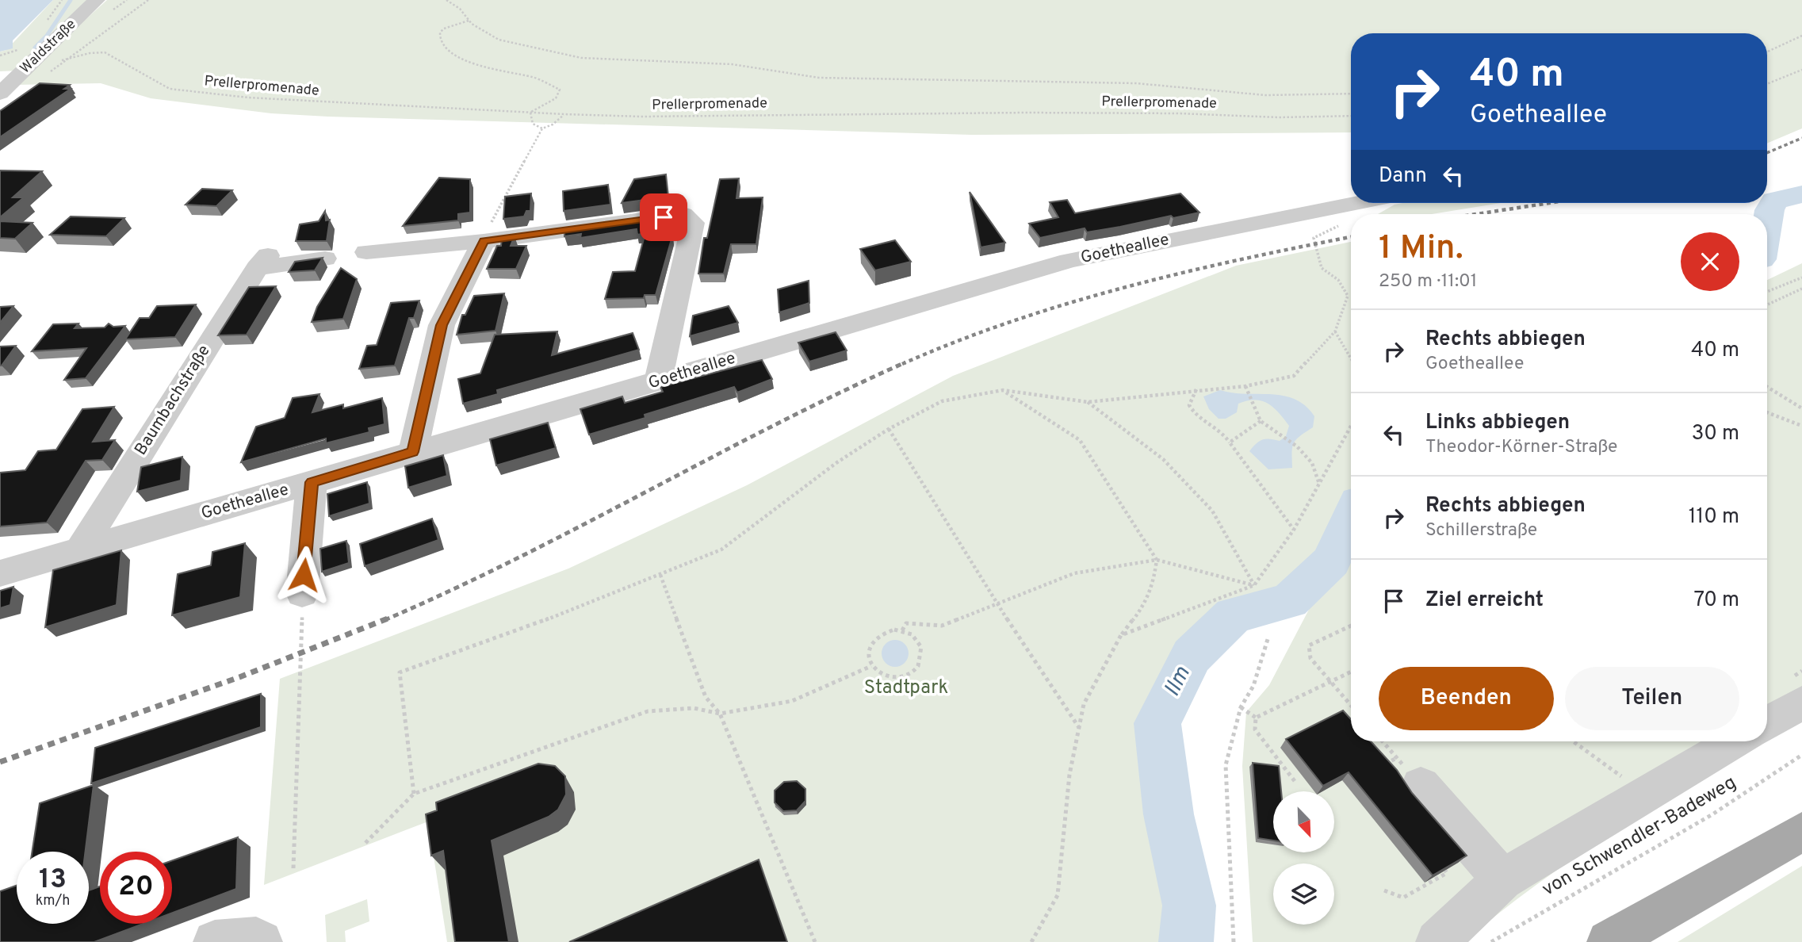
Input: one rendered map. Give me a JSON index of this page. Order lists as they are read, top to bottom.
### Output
{
  "streets": {
    "street": ["Waldstraße", "Goetheallee", "Baumbachstraße"],
    "path": ["Prellerpromenade", "von Schwendler-Badeweg"]
  },
  "crossings": [
    ["Goetheallee", "Baumbachstraße"]
  ],
  "water": ["Ilm"],
  "parks": ["Stadtpark"],
  "north": "bottom right",
  "page": {
    "turn": ["40 m", "Goetheallee"],
    "then": "Dann",
    "heading": ["1 Min.", "250 m · 11:01"],
    "list": [
      {
        "name": "Rechts abbiegen",
        "note": "Goetheallee",
        "value": "40 m"
      },
      {
        "name": "Links abbiegen",
        "note": "Theodor-Körner-Straße",
        "value": "30 m"
      },
      {
        "name": "Rechts abbiegen",
        "note": "Schillerstraße",
        "value": "110 m"
      },
      {
        "name": "Ziel erreicht",
        "value": "70 m"
      }
    ],
    "buttons": ["Beenden", "Teilen"],
    "speed": "13 km/h",
    "limit": "20"
  }
}
